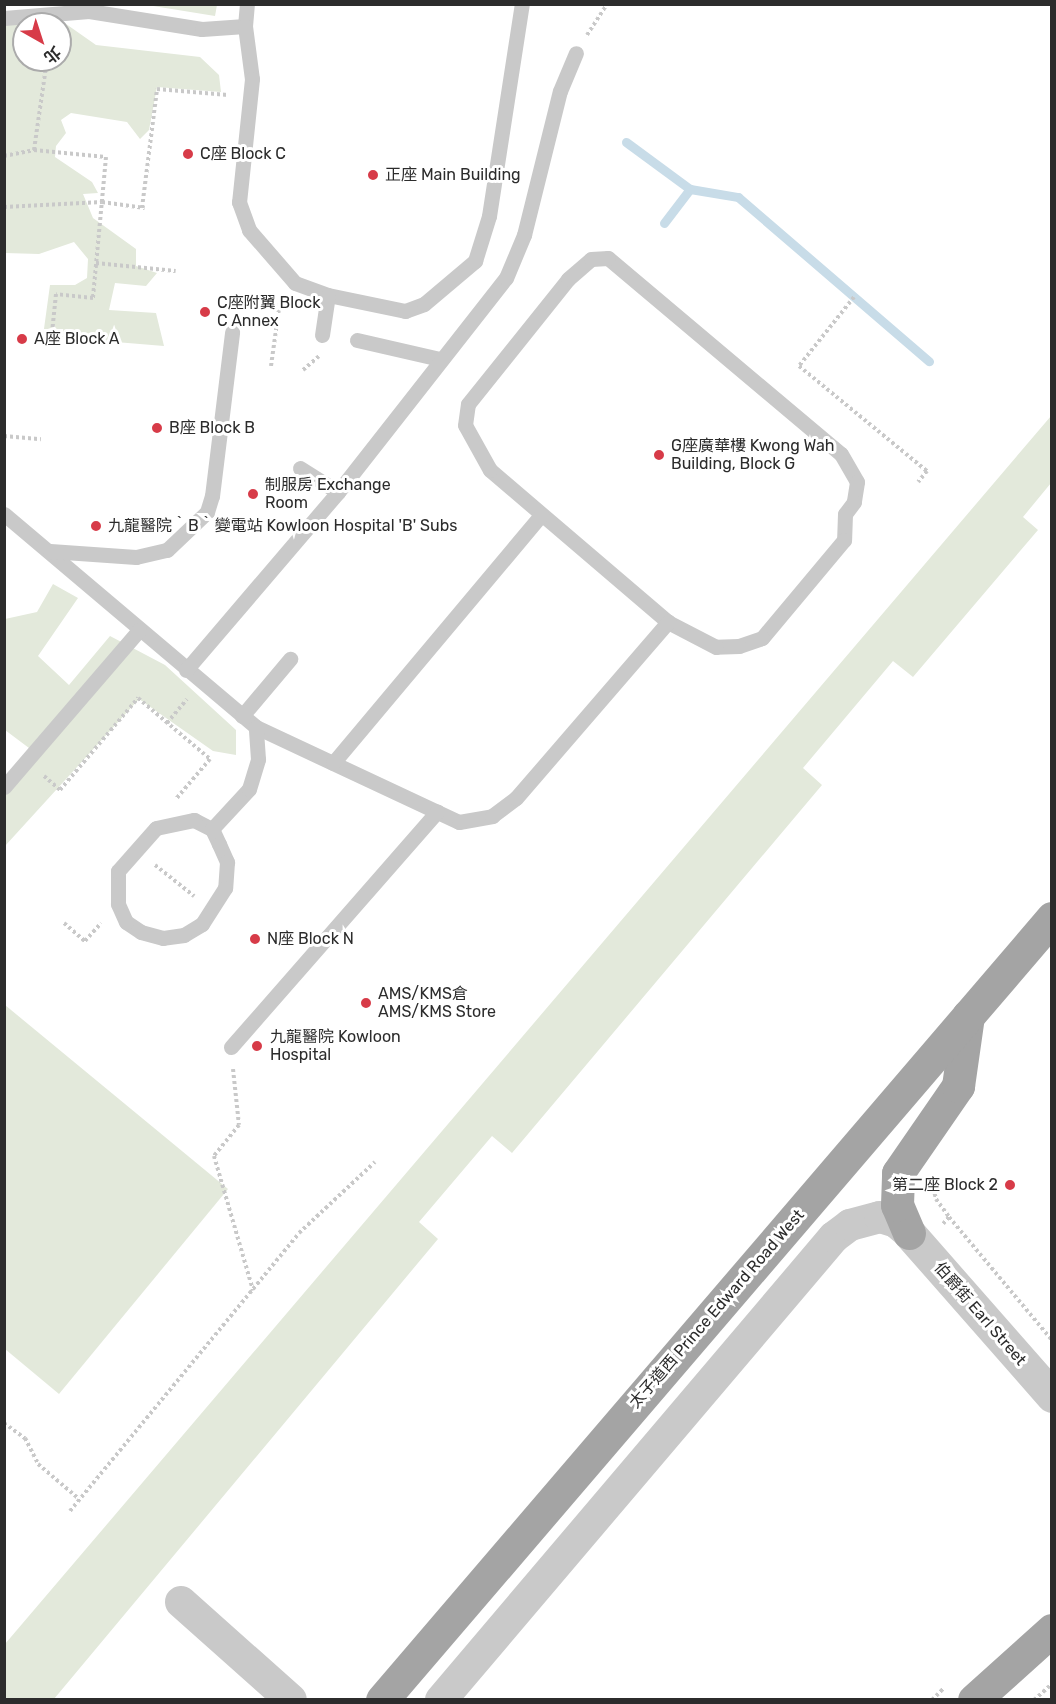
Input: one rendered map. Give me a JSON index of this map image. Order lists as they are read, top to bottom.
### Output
{
  "streets": {
    "main road": ["太子道西 Prince Edward Road West"],
    "street": ["伯爵街 Earl Street"]
  },
  "places": [
    "C座 Block C",
    "正座 Main Building",
    "C座附翼 Block C Annex",
    "A座 Block A",
    "B座 Block B",
    "G座廣華樓 Kwong Wah Building, Block G",
    "制服房 Exchange Room",
    "九龍醫院‵B‵變電站 Kowloon Hospital 'B' Subs",
    "N座 Block N",
    "AMS/KMS倉 AMS/KMS Store",
    "九龍醫院 Kowloon Hospital",
    "第二座 Block 2"
  ],
  "north": "bottom right"
}
